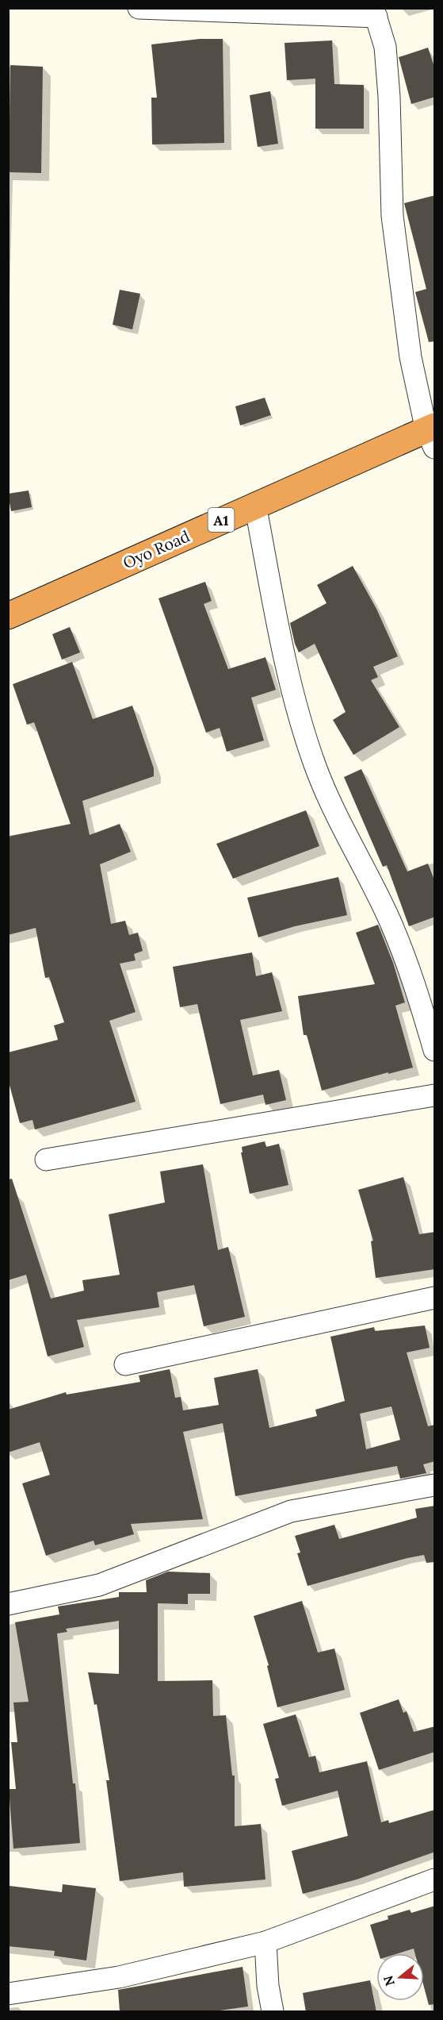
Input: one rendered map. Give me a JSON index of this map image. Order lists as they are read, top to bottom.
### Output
{
  "streets": {
    "highway": ["A1", "Oyo Road"]
  },
  "north": "left"
}
